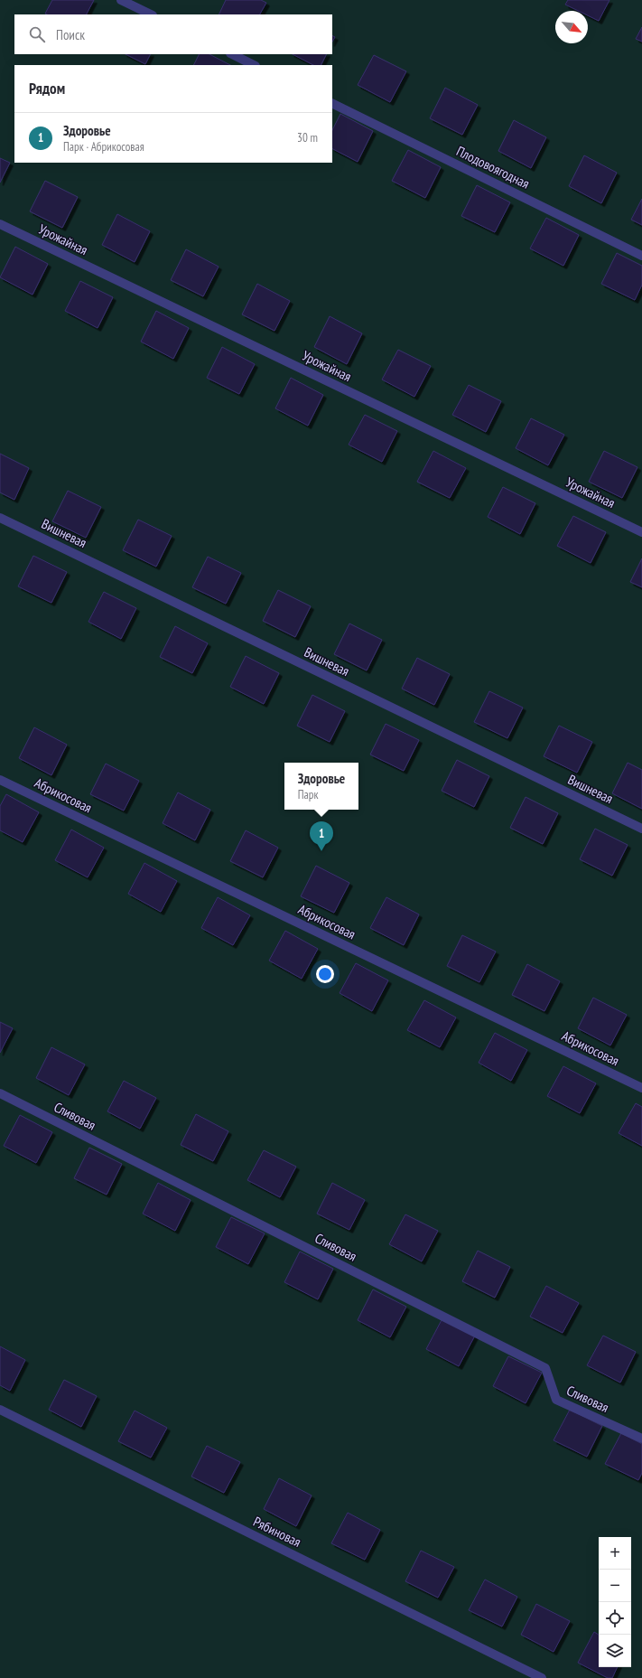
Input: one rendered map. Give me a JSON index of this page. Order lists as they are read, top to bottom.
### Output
{
  "streets": {
    "street": [
      "Плодовоягодная",
      "Урожайная",
      "Вишневая",
      "Абрикосовая",
      "Сливовая",
      "Рябиновая"
    ]
  },
  "north": "bottom right",
  "page": {
    "search": "Поиск",
    "heading": "Рядом",
    "list": [
      {
        "mark": "1",
        "name": "Здоровье",
        "note": "Парк · Абрикосовая",
        "value": "30 m"
      }
    ],
    "popup": ["Здоровье", "Парк"],
    "pins": "1",
    "map_buttons": ["+", "−"]
  }
}
